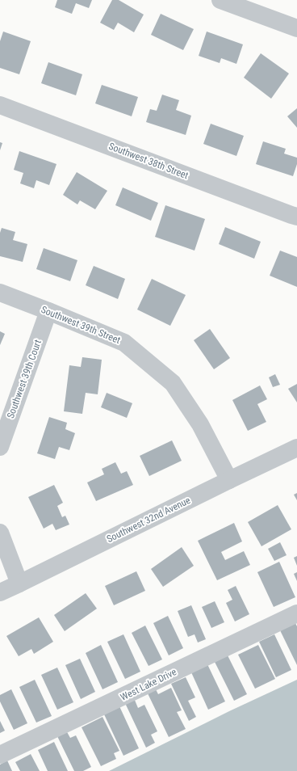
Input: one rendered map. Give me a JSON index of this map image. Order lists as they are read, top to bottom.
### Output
{
  "streets": {
    "street": [
      "Southwest 38th Street",
      "Southwest 39th Street",
      "Southwest 39th Court",
      "Southwest 32nd Avenue",
      "West Lake Drive"
    ]
  },
  "crossings": [
    ["Southwest 39th Street", "Southwest 39th Court"],
    ["Southwest 39th Street", "Southwest 32nd Avenue"]
  ]
}
